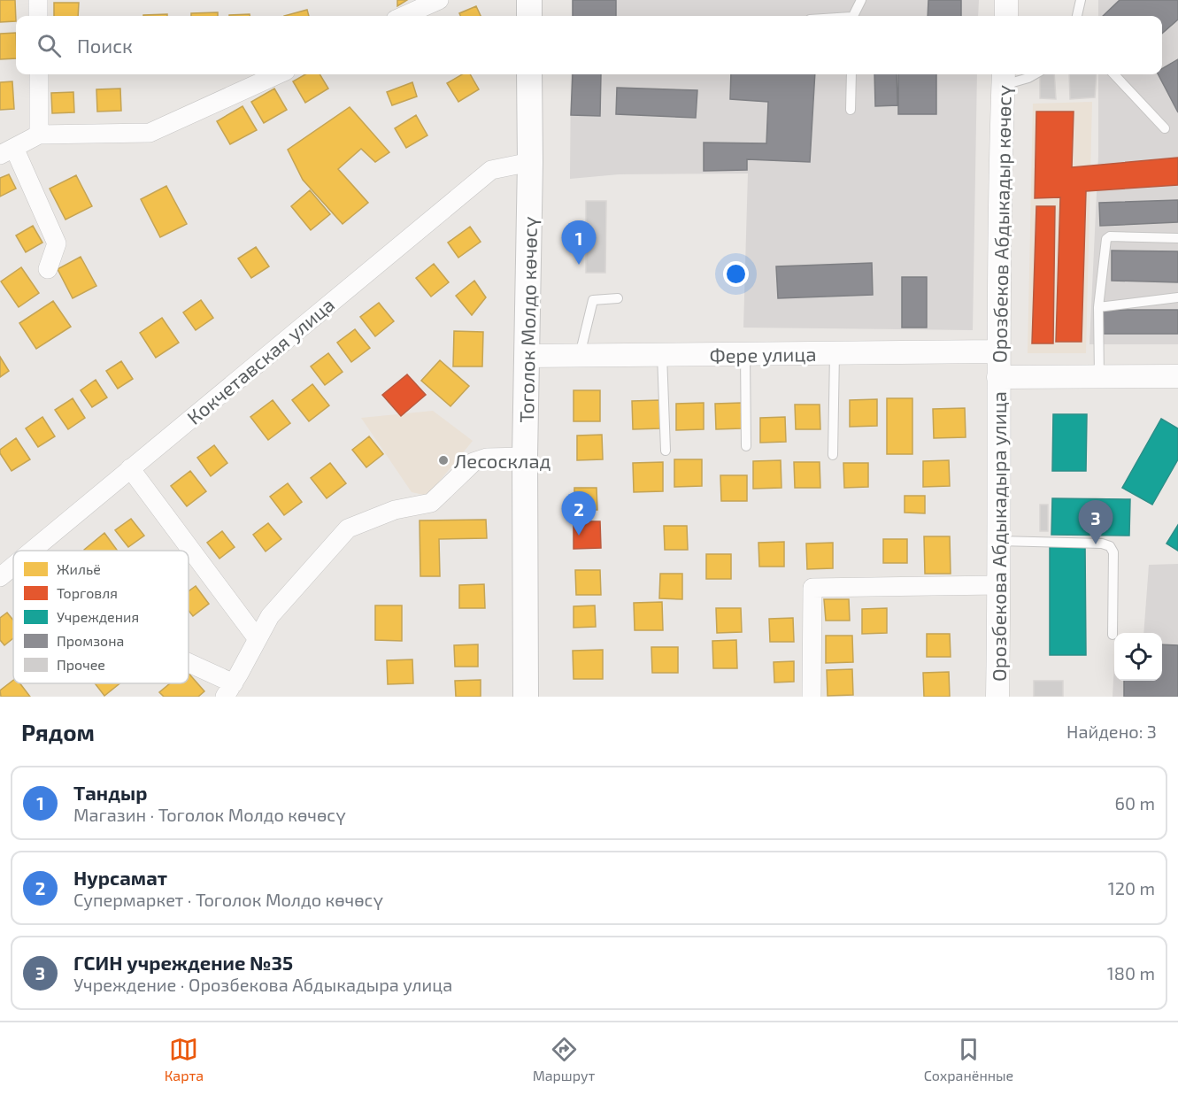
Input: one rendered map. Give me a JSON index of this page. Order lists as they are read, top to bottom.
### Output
{
  "streets": {
    "main road": ["Тоголок Молдо көчөсү"],
    "street": [
      "Орозбеков Абдыкадыр көчөсү",
      "Фере улица",
      "Кокчетавская улица",
      "Орозбекова Абдыкадыра улица"
    ]
  },
  "crossings": [
    ["Орозбеков Абдыкадыр көчөсү", "Фере улица"],
    ["Орозбеков Абдыкадыр көчөсү", "Орозбекова Абдыкадыра улица"],
    ["Тоголок Молдо көчөсү", "Фере улица"],
    ["Тоголок Молдо көчөсү", "Кокчетавская улица"]
  ],
  "places": ["Лесосклад"],
  "legend": [
    "Жильё",
    "Торговля",
    "Учреждения",
    "Промзона",
    "Прочее"
  ],
  "page": {
    "search": "Поиск",
    "pins": ["1", "2", "3"],
    "heading": ["Рядом", "Найдено: 3"],
    "list": [
      {
        "mark": "1",
        "name": "Тандыр",
        "note": "Магазин · Тоголок Молдо көчөсү",
        "value": "60 m"
      },
      {
        "mark": "2",
        "name": "Нурсамат",
        "note": "Супермаркет · Тоголок Молдо көчөсү",
        "value": "120 m"
      },
      {
        "mark": "3",
        "name": "ГСИН учреждение №35",
        "note": "Учреждение · Орозбекова Абдыкадыра улица",
        "value": "180 m"
      }
    ],
    "nav": ["Карта", "Маршрут", "Сохранённые"]
  }
}
